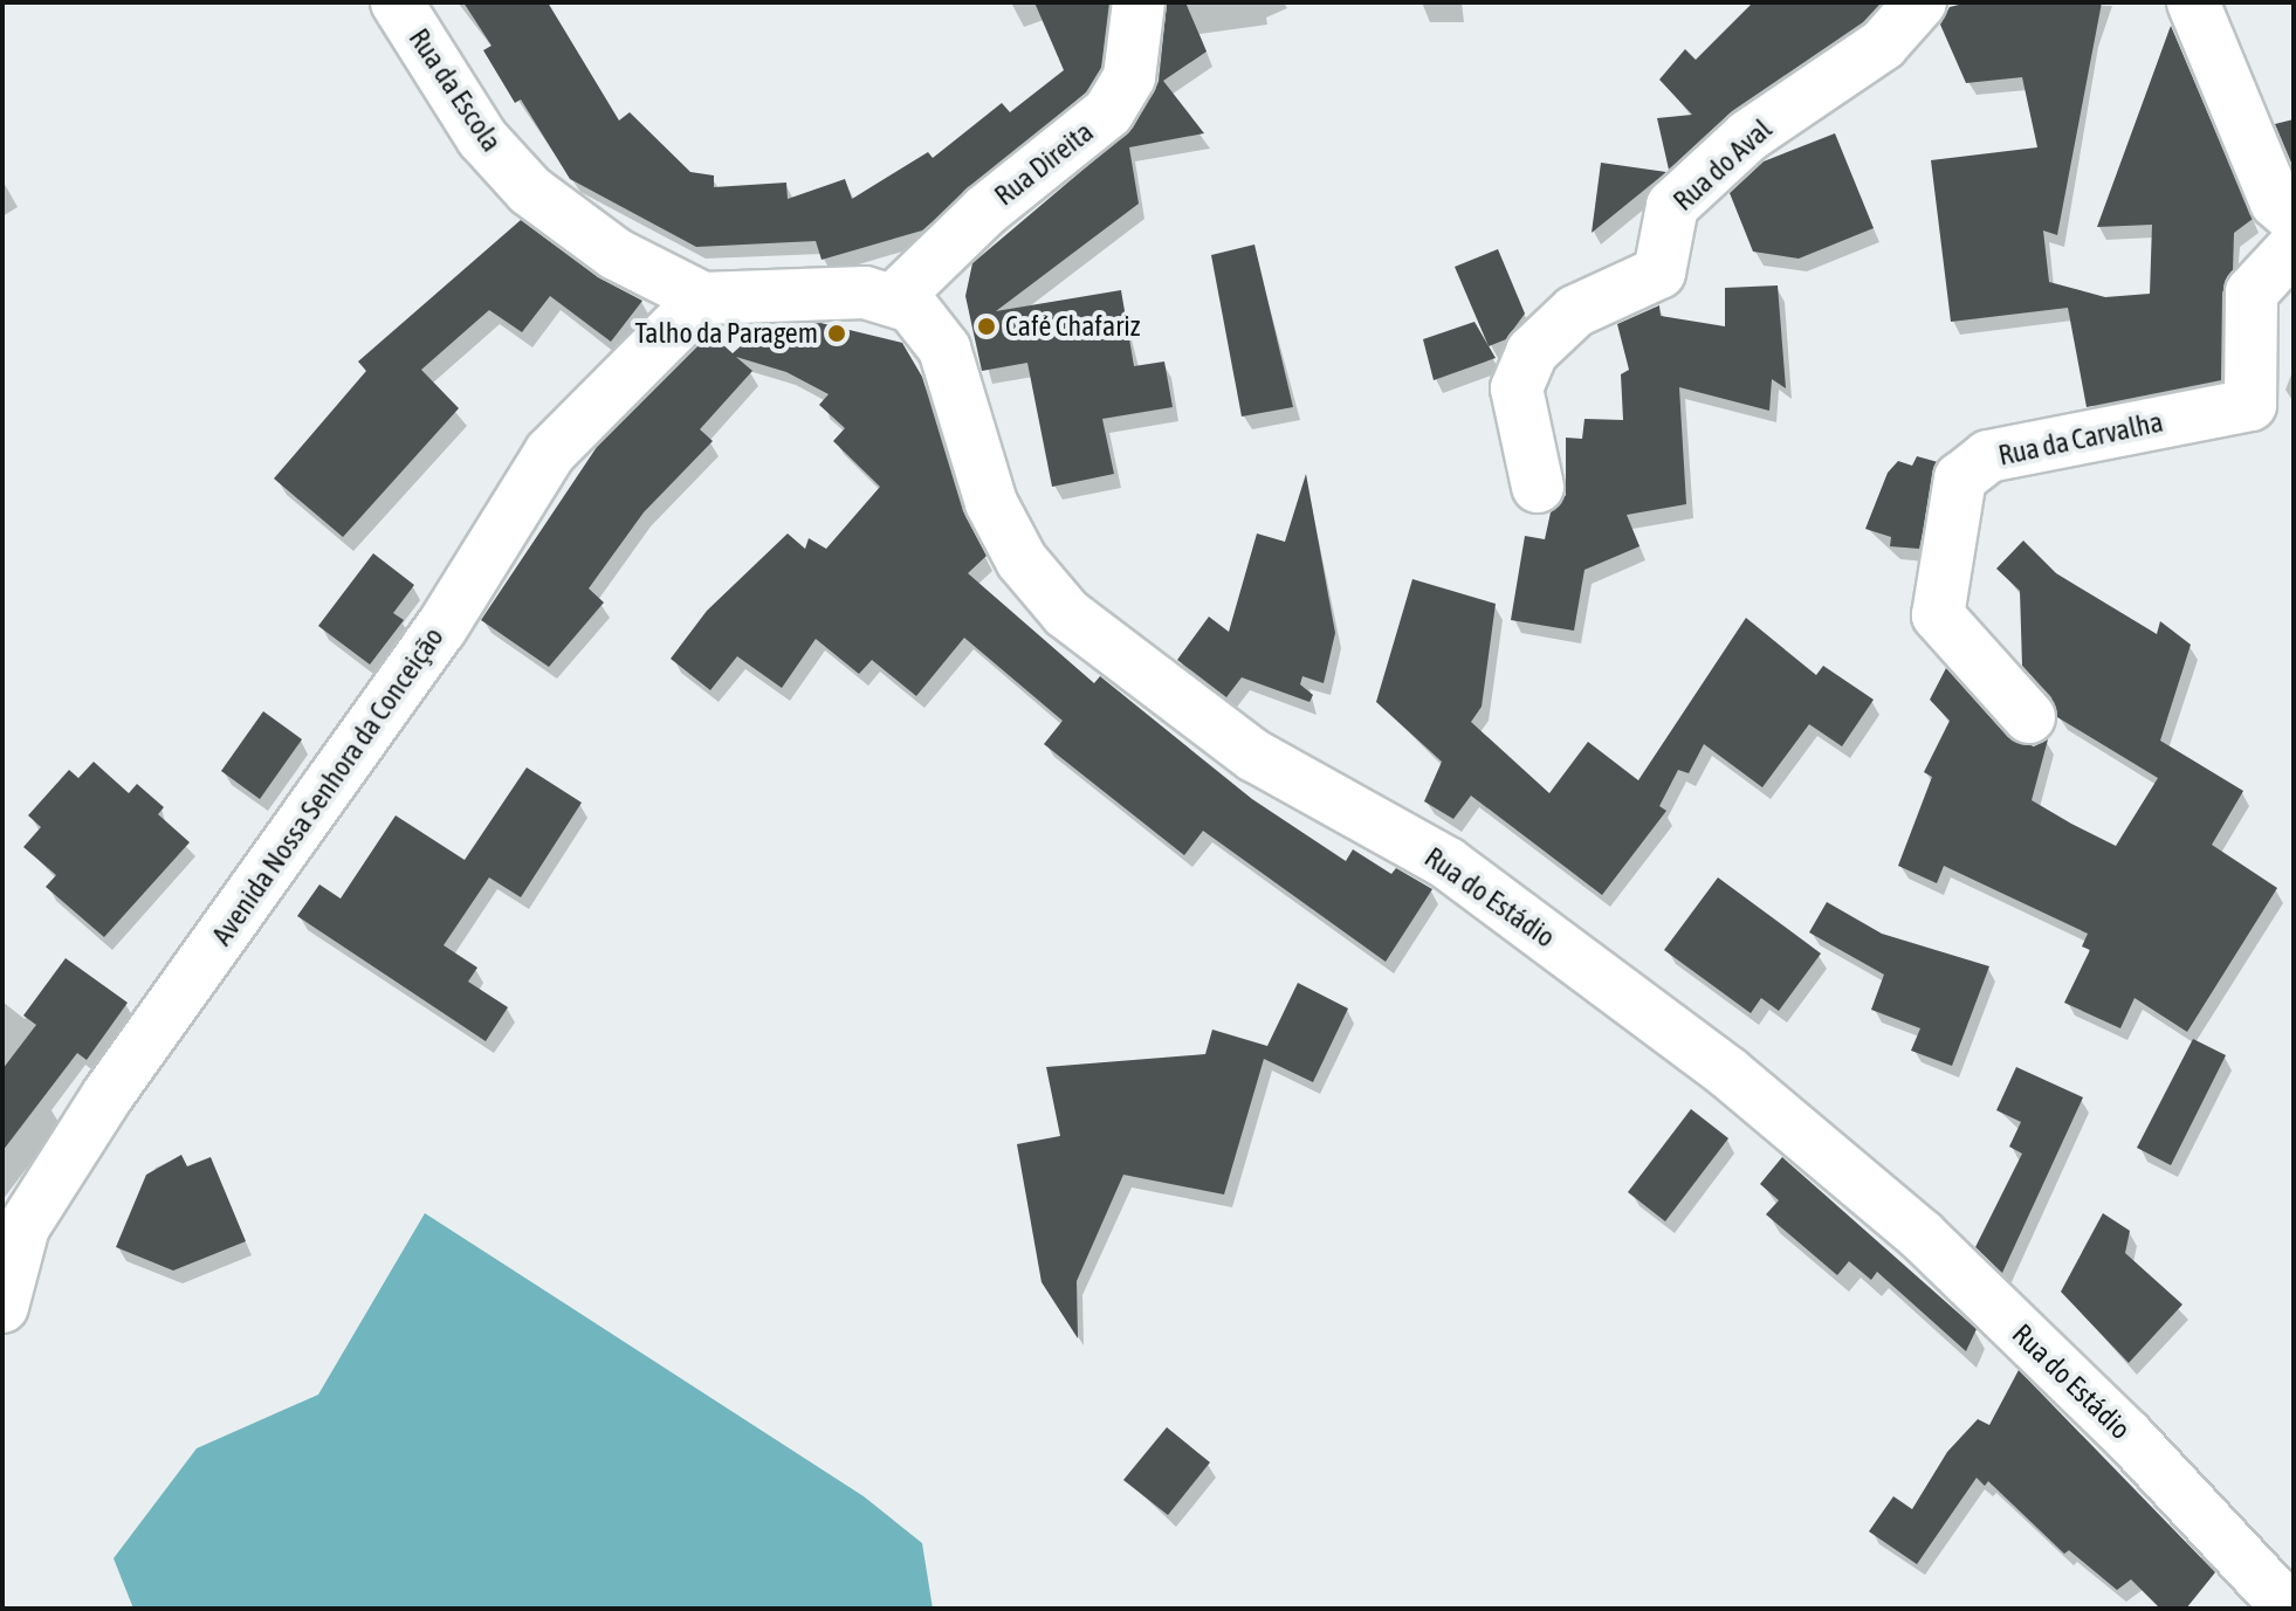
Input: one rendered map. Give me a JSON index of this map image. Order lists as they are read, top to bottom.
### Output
{
  "streets": {
    "street": [
      "Rua da Escola",
      "Rua Direita",
      "Rua do Aval",
      "Rua da Carvalha",
      "Avenida Nossa Senhora da Conceição",
      "Rua do Estádio"
    ]
  },
  "crossings": [
    ["Rua da Escola", "Avenida Nossa Senhora da Conceição"],
    ["Rua Direita", "Rua do Estádio"]
  ],
  "places": ["Café Chafariz", "Talho da Paragem"]
}
